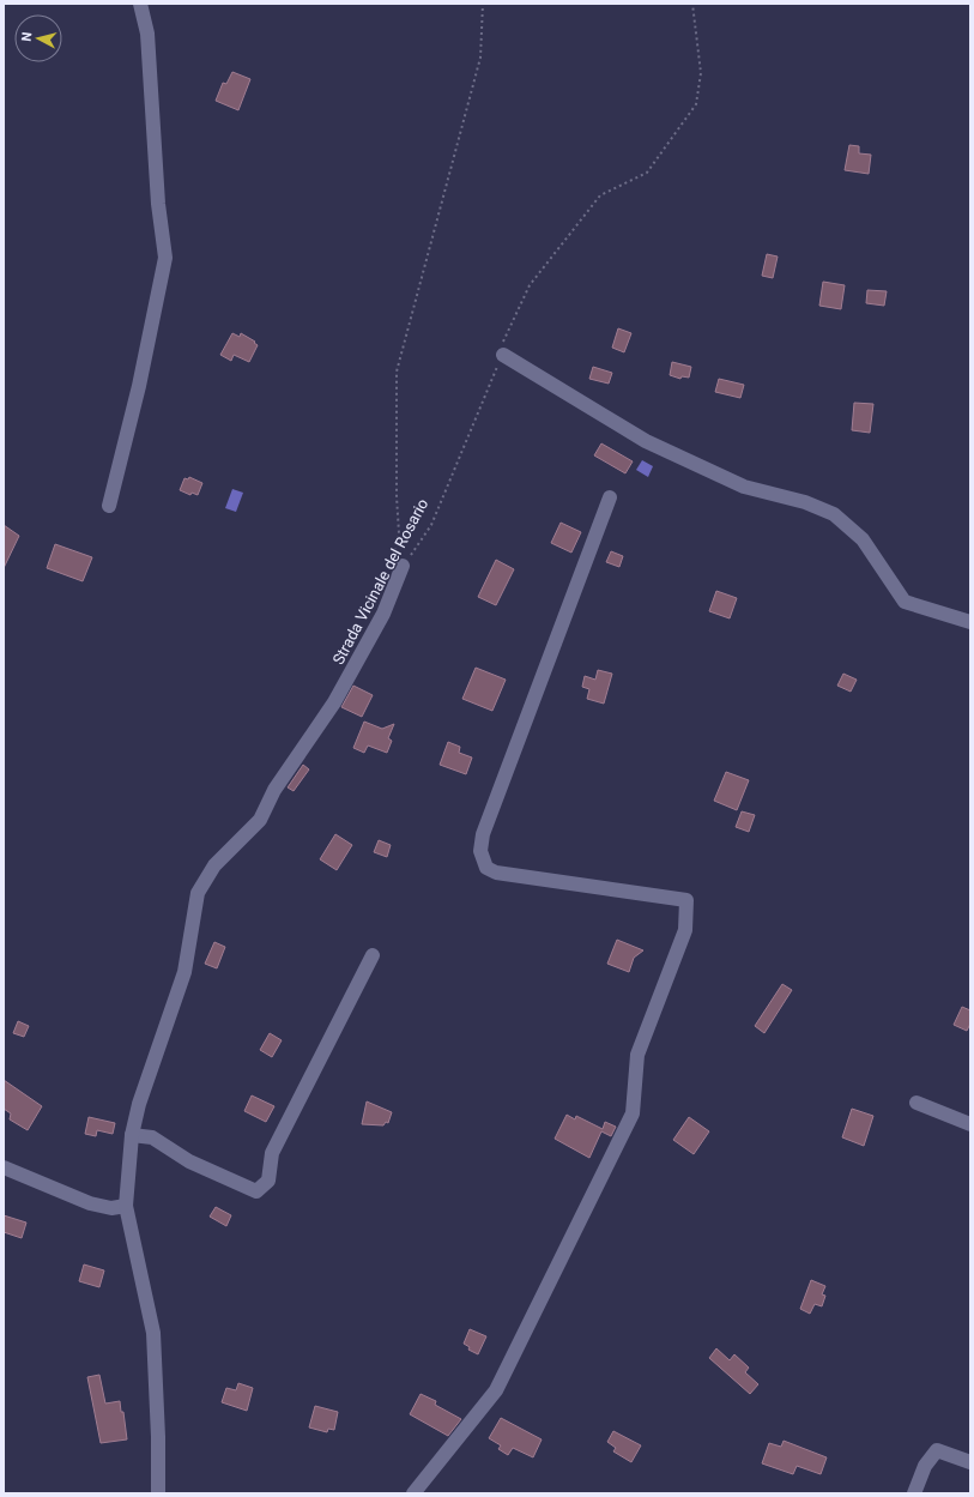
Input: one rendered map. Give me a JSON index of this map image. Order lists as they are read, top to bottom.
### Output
{
  "streets": {
    "street": ["Strada Vicinale del Rosario"]
  },
  "north": "left"
}
